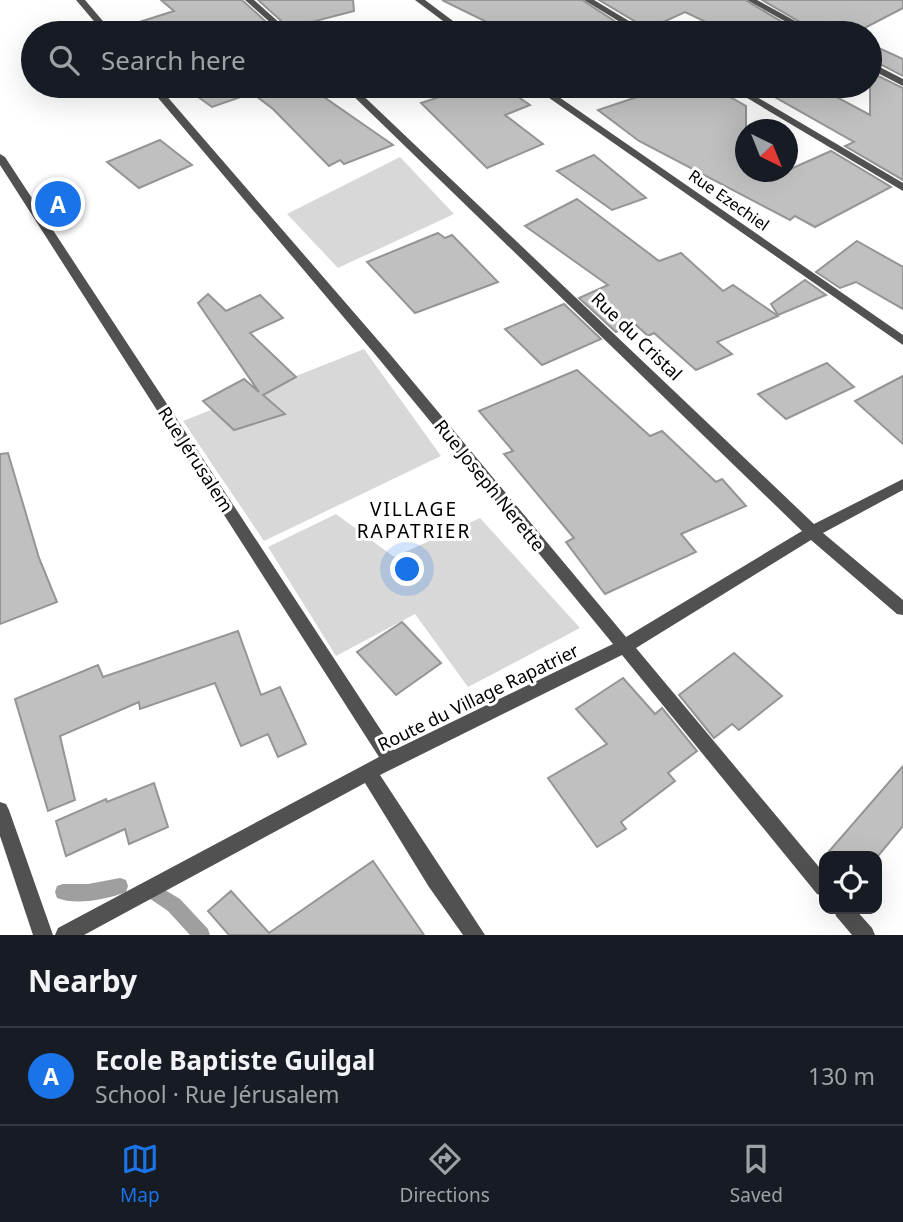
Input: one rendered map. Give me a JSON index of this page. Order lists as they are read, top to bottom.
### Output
{
  "streets": {
    "street": [
      "Rue Ezechiel",
      "Rue du Cristal",
      "Rue Jérusalem",
      "Rue Joseph Nerette",
      "Route du Village Rapatrier"
    ]
  },
  "crossings": [
    ["Rue du Cristal", "Route du Village Rapatrier"],
    ["Rue Jérusalem", "Route du Village Rapatrier"],
    ["Rue Joseph Nerette", "Route du Village Rapatrier"]
  ],
  "districts": ["VILLAGE RAPATRIER"],
  "north": "bottom right",
  "page": {
    "search": "Search here",
    "pins": "A",
    "heading": "Nearby",
    "list": [
      {
        "mark": "A",
        "name": "Ecole Baptiste Guilgal",
        "note": "School · Rue Jérusalem",
        "value": "130 m"
      }
    ],
    "nav": ["Map", "Directions", "Saved"]
  }
}
